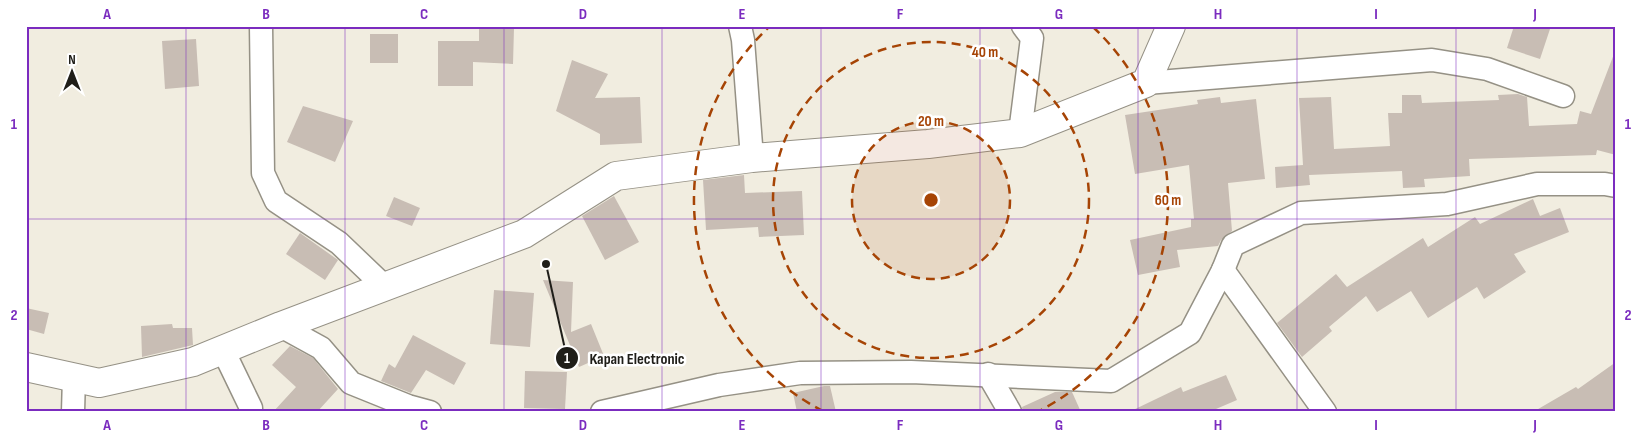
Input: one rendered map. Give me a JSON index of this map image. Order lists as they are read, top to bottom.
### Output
{
  "places": ["Kapan Electronic"],
  "north": "top",
  "grid": {
    "columns": [
      "A",
      "B",
      "C",
      "D",
      "E",
      "F",
      "G",
      "H",
      "I",
      "J"
    ],
    "rows": ["1", "2"]
  },
  "rings": ["40 m", "20 m", "60 m"]
}
